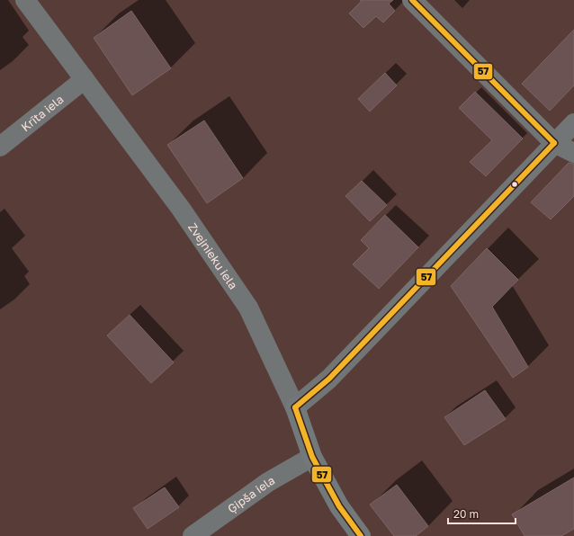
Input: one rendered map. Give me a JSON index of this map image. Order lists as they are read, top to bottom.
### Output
{
  "streets": {
    "street": ["Krīta iela", "Zvejnieku iela", "Ģipša iela"]
  },
  "crossings": [
    ["Krīta iela", "Zvejnieku iela"],
    ["Zvejnieku iela", "Ģipša iela"]
  ],
  "lines": ["transit line 57"],
  "scale_bar": "20 m"
}
